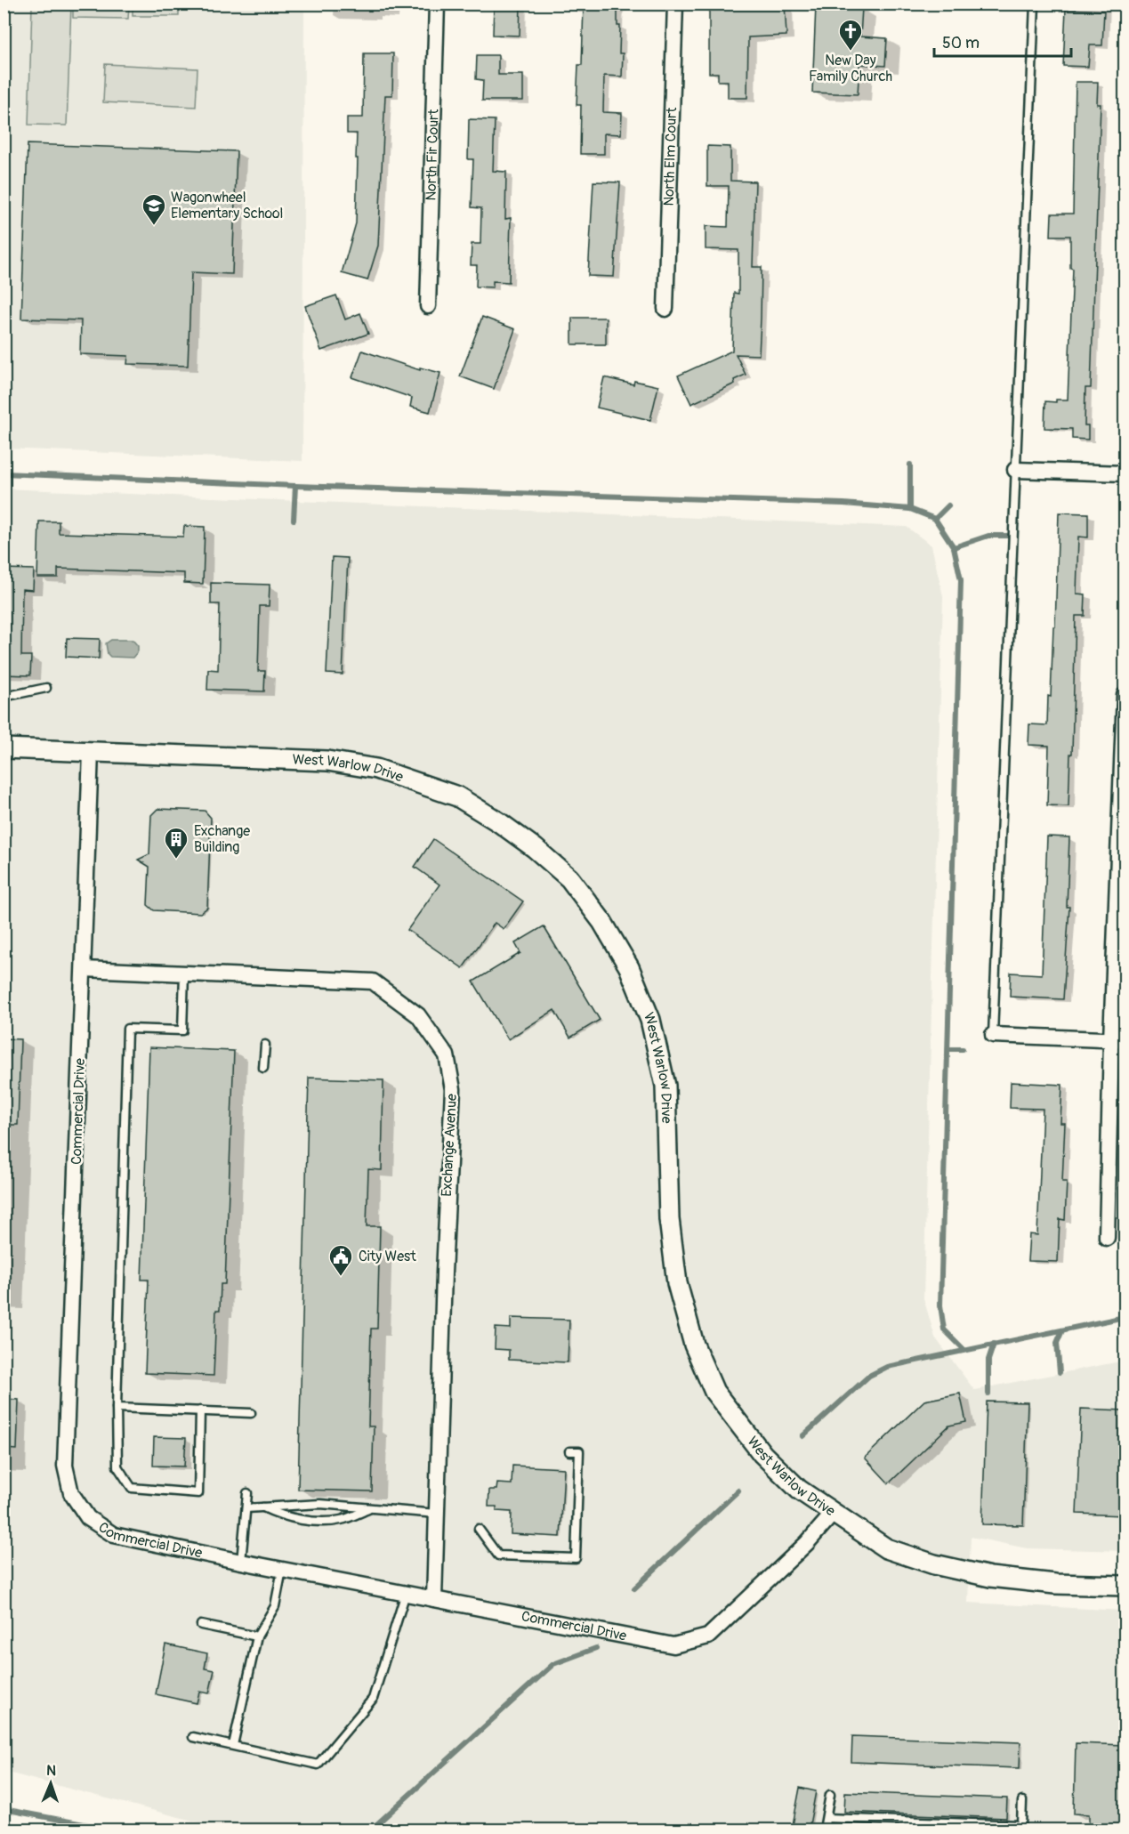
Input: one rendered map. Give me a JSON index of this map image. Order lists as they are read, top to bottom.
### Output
{
  "streets": {
    "street": [
      "North Fir Court",
      "North Elm Court",
      "West Warlow Drive",
      "Commercial Drive",
      "Exchange Avenue"
    ]
  },
  "crossings": [
    ["West Warlow Drive", "Commercial Drive"],
    ["Commercial Drive", "Exchange Avenue"]
  ],
  "places": {
    "church": ["New Day Family Church"],
    "school or university": ["Wagonwheel Elementary School"],
    "building": ["Exchange Building"],
    "public building": ["City West"]
  },
  "scale_bar": "50 m",
  "north": "top"
}
